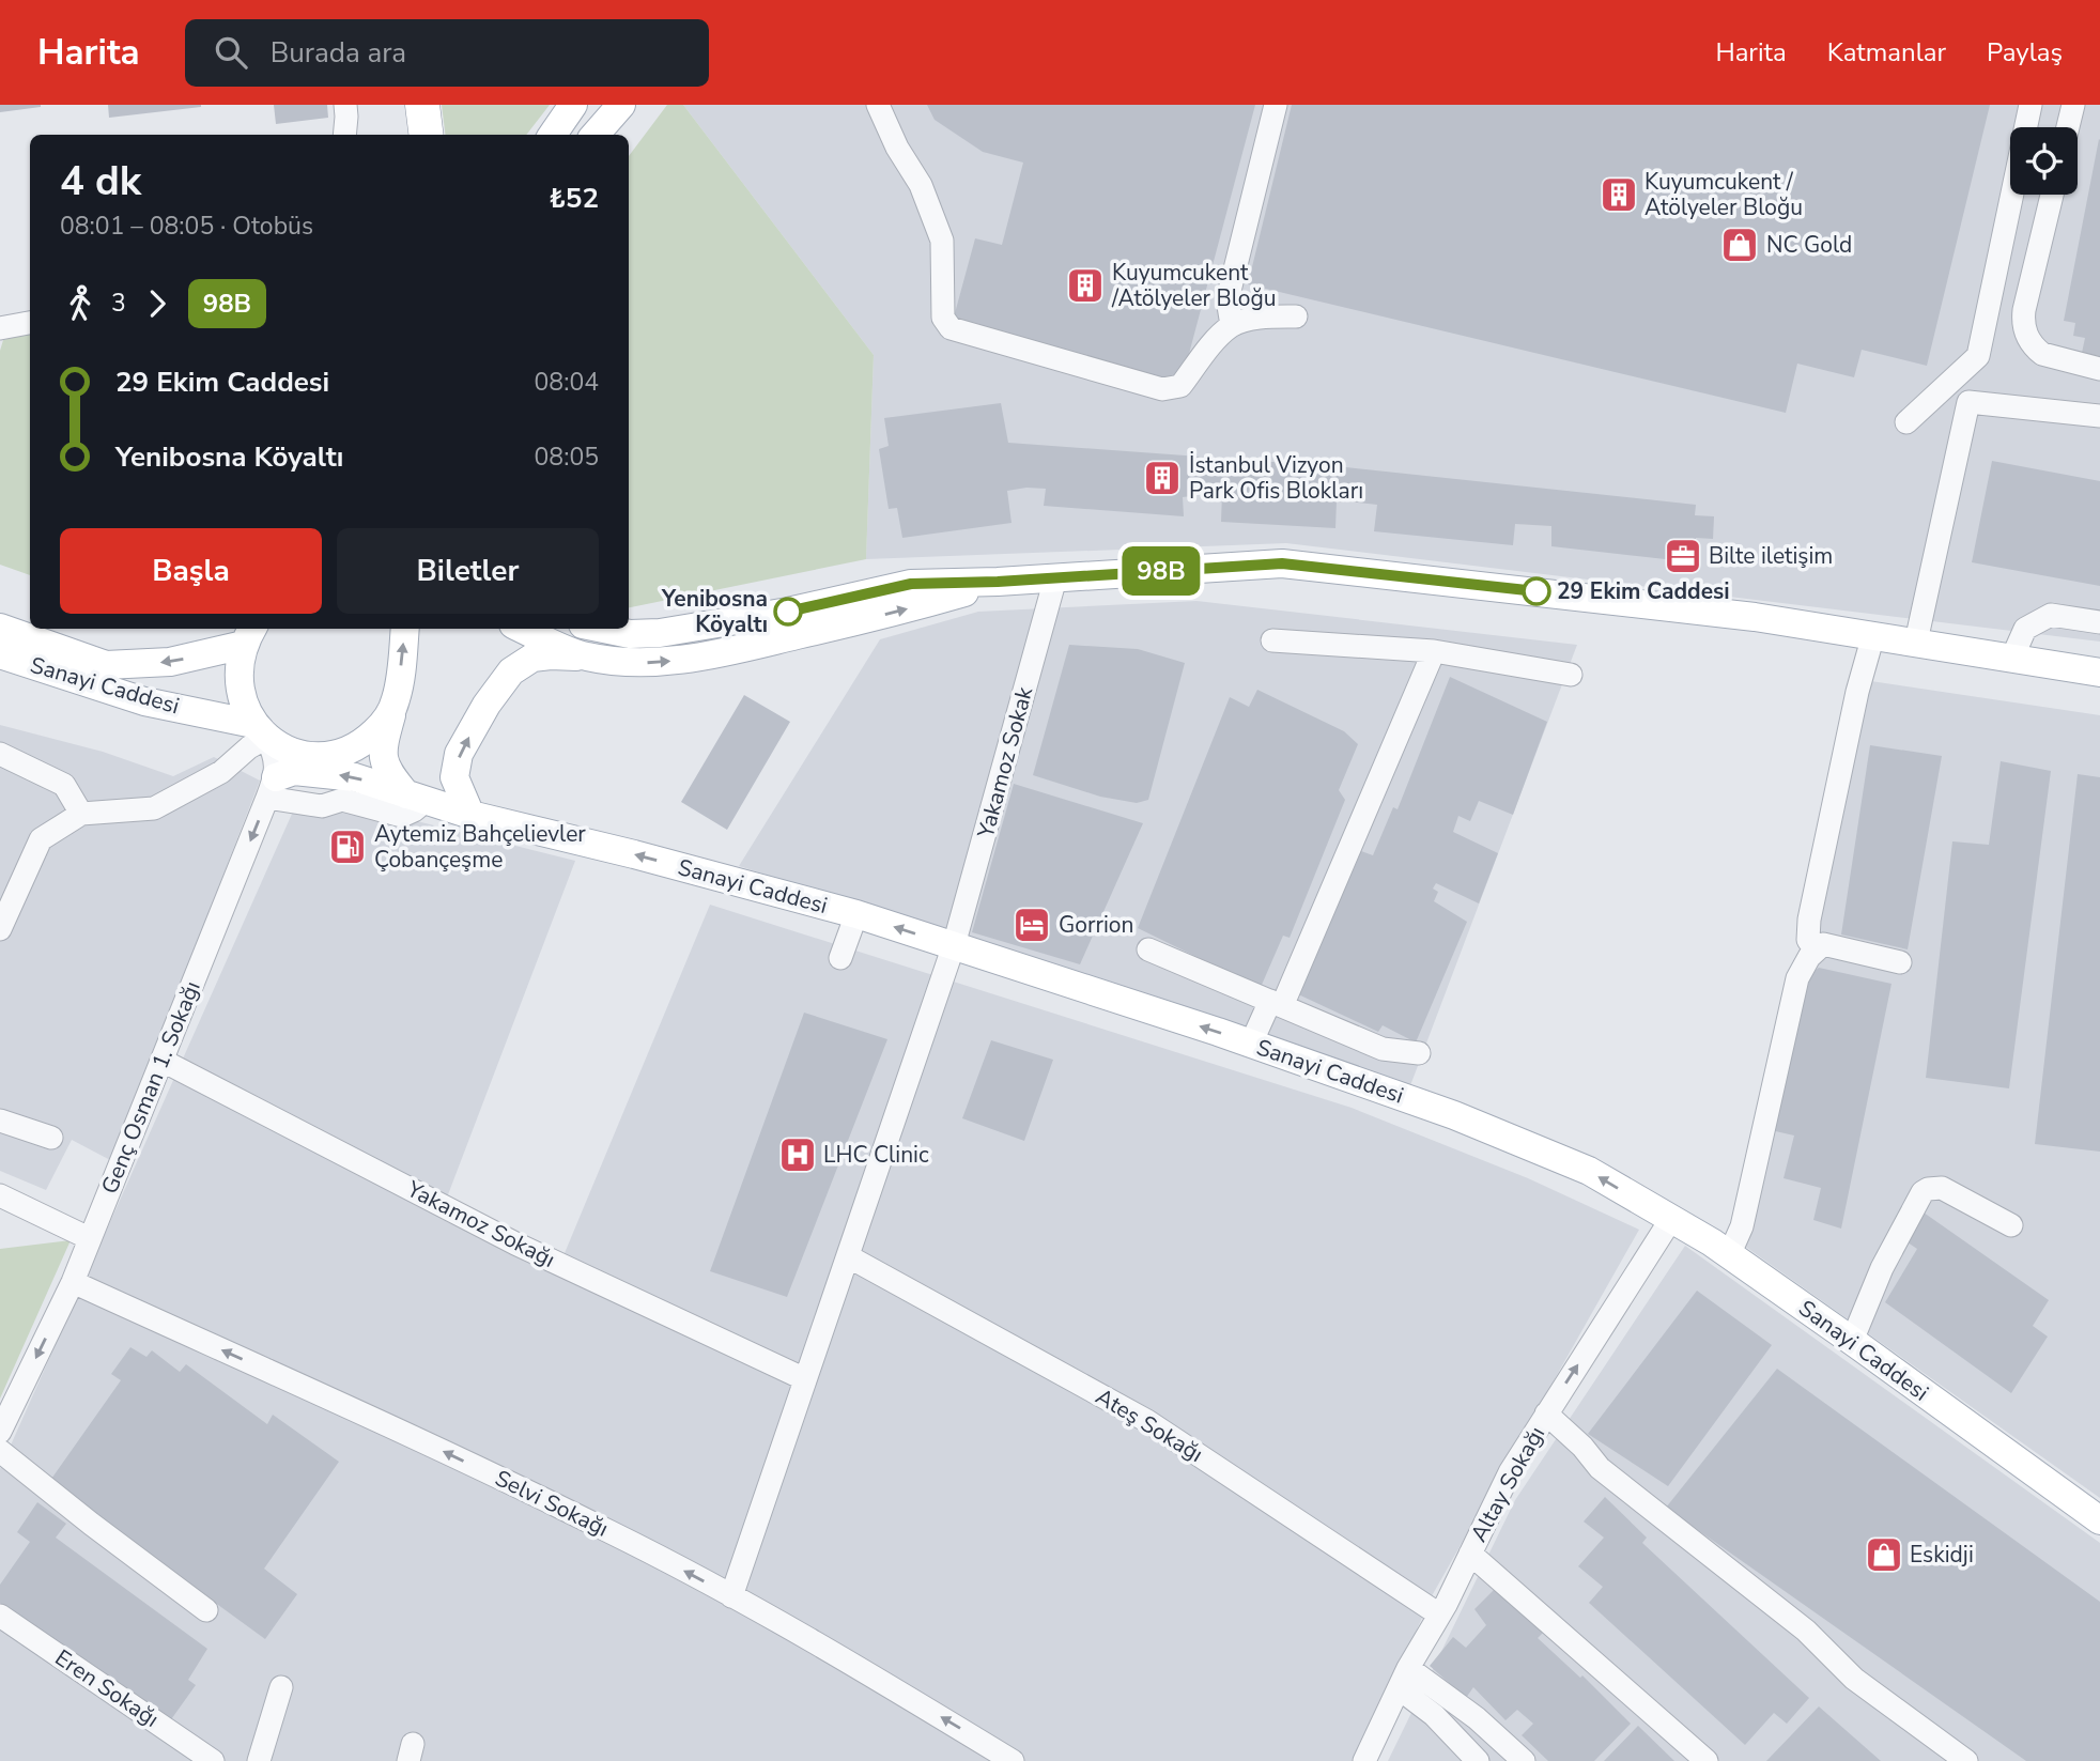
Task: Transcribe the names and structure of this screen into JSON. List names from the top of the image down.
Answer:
{
  "streets": {
    "main road": ["Sanayi Caddesi"],
    "street": [
      "Yakamoz Sokak",
      "Genç Osman 1. Sokağı",
      "Yakamoz Sokağı",
      "Ateş Sokağı",
      "Altay Sokağı",
      "Selvi Sokağı",
      "Eren Sokağı"
    ]
  },
  "crossings": [
    ["Sanayi Caddesi", "Yakamoz Sokak"],
    ["Sanayi Caddesi", "Genç Osman 1. Sokağı"],
    ["Sanayi Caddesi", "Altay Sokağı"],
    ["Genç Osman 1. Sokağı", "Yakamoz Sokağı"],
    ["Genç Osman 1. Sokağı", "Selvi Sokağı"],
    ["Ateş Sokağı", "Altay Sokağı"]
  ],
  "one_way": ["Altay Sokağı", "Selvi Sokağı"],
  "places": {
    "building": ["Kuyumcukent / Atölyeler Bloğu", "Kuyumcukent /Atölyeler Bloğu", "İstanbul Vizyon Park Ofis Blokları"],
    "shop": ["NC Gold", "Eskidji"],
    "office": ["Bilte iletişim"],
    "other": ["29 Ekim Caddesi", "Yenibosna Köyaltı"],
    "fuel station": ["Aytemiz Bahçelievler Çobançeşme"],
    "hotel": ["Gorrion"],
    "hospital": ["LHC Clinic"]
  },
  "lines": ["bus line 98B"],
  "page": {
    "header": "Harita",
    "search": "Burada ara",
    "nav": ["Harita", "Katmanlar", "Paylaş"],
    "on_map": "98B",
    "heading": ["4 dk", "08:01 – 08:05 · Otobüs", "₺52"],
    "legs": ["3", "98B"],
    "list": [
      {
        "name": "29 Ekim Caddesi",
        "value": "08:04"
      },
      {
        "name": "Yenibosna Köyaltı",
        "value": "08:05"
      }
    ],
    "buttons": ["Başla", "Biletler"]
  }
}
